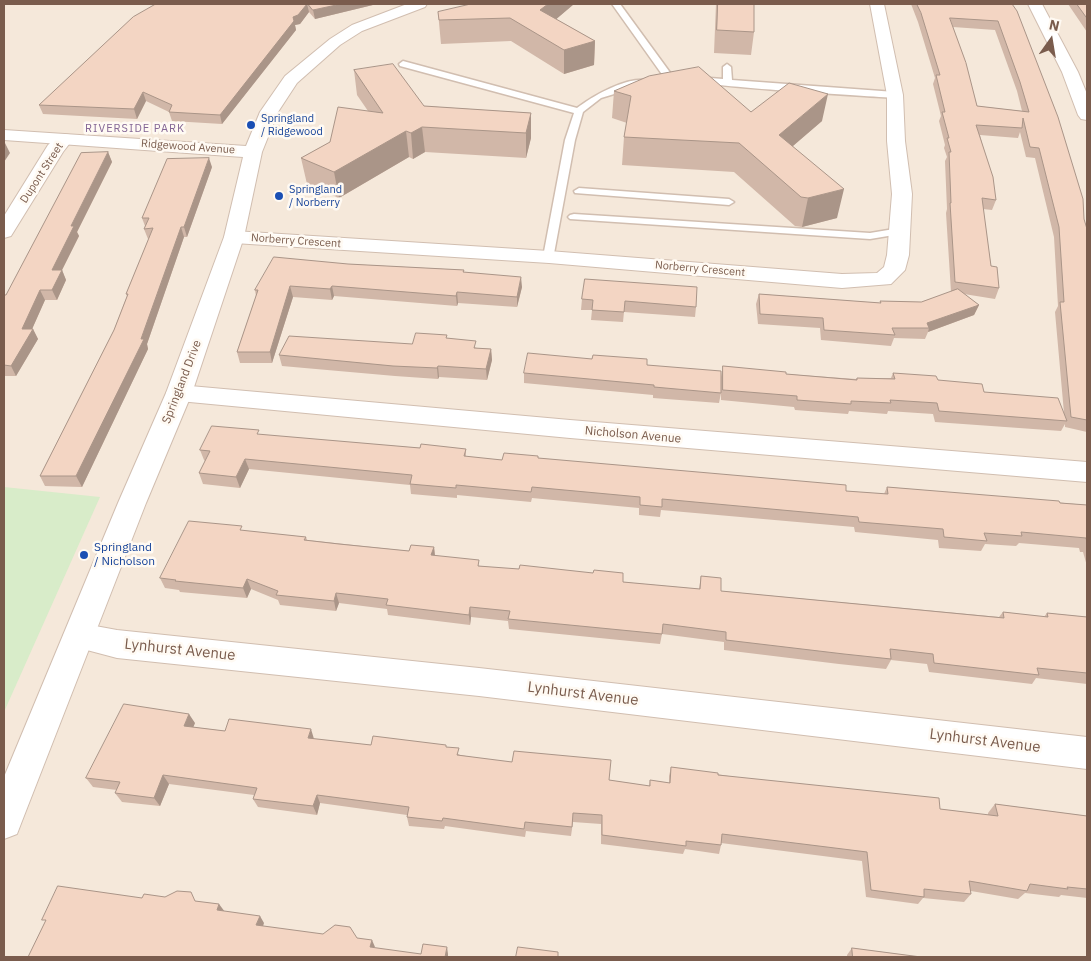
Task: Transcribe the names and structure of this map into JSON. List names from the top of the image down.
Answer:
{
  "streets": {
    "street": [
      "Ridgewood Avenue",
      "Dupont Street",
      "Norberry Crescent",
      "Springland Drive",
      "Nicholson Avenue",
      "Lynhurst Avenue"
    ]
  },
  "crossings": [
    ["Ridgewood Avenue", "Dupont Street"],
    ["Ridgewood Avenue", "Springland Drive"],
    ["Norberry Crescent", "Springland Drive"],
    ["Springland Drive", "Nicholson Avenue"],
    ["Springland Drive", "Lynhurst Avenue"]
  ],
  "districts": ["RIVERSIDE PARK"],
  "places": ["Springland / Ridgewood", "Springland / Norberry", "Springland / Nicholson"],
  "north": "top"
}
